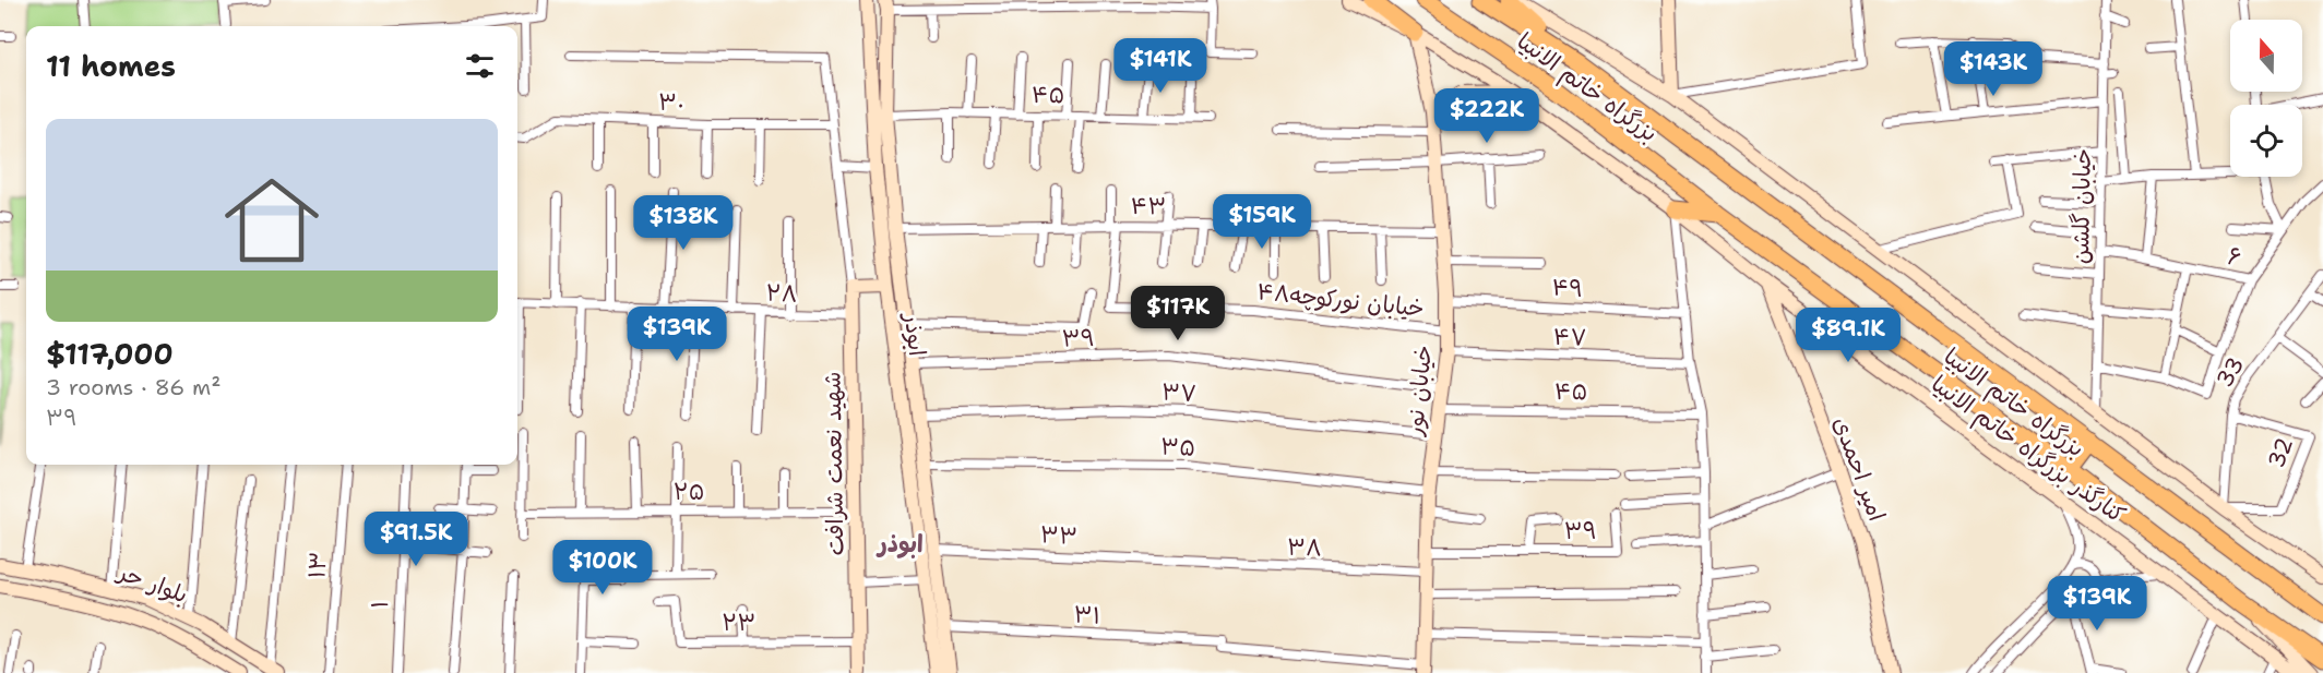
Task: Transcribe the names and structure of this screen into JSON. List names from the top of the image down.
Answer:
{
  "streets": {
    "highway": ["بزرگراه خاتم الانبیا"],
    "main road": [
      "ابوذر",
      "خیابان نور",
      "کنارگذر بزرگراه خاتم الانبیا",
      "شهید نعمت شرافت",
      "امیر احمدی",
      "بلوار حر"
    ],
    "street": [
      "۴۵",
      "۳۰",
      "۴۳",
      "خیابان گلشن",
      "۶",
      "۴۹",
      "۲۸",
      "خیابان نورکوچه۴۸",
      "۴۷",
      "۳۹",
      "33",
      "۳۷",
      "۳۵",
      "32",
      "۲۵",
      "۳۳",
      "۳۸",
      "۱۳",
      "۱",
      "۳۱",
      "۲۳"
    ]
  },
  "crossings": [
    ["۴۵", "ابوذر"],
    ["۴۵", "خیابان نور"],
    ["۴۳", "خیابان نورکوچه۴۸"],
    ["۴۳", "ابوذر"],
    ["۴۳", "خیابان نور"],
    ["خیابان گلشن", "۶"],
    ["۴۹", "خیابان نور"],
    ["۲۸", "شهید نعمت شرافت"],
    ["خیابان نورکوچه۴۸", "خیابان نور"],
    ["ابوذر", "۳۹"],
    ["ابوذر", "۳۷"],
    ["ابوذر", "۳۵"],
    ["ابوذر", "۳۳"],
    ["ابوذر", "۳۱"],
    ["۴۷", "خیابان نور"],
    ["۳۹", "خیابان نور"],
    ["33", "32"],
    ["خیابان نور", "۳۷"],
    ["خیابان نور", "۳۵"],
    ["خیابان نور", "کنارگذر بزرگراه خاتم الانبیا"],
    ["خیابان نور", "۳۸"],
    ["خیابان نور", "۳۱"],
    ["کنارگذر بزرگراه خاتم الانبیا", "امیر احمدی"],
    ["شهید نعمت شرافت", "۲۵"],
    ["شهید نعمت شرافت", "۲۳"],
    ["۳۳", "۳۸"]
  ],
  "districts": ["ابوذر"],
  "north": "top",
  "page": {
    "heading": "11 homes",
    "price": [
      "$141K",
      "$143K",
      "$222K",
      "$159K",
      "$138K",
      "$117K",
      "$139K",
      "$89.1K",
      "$91.5K",
      "$100K",
      "$139K"
    ],
    "list": [
      {
        "name": "$117,000",
        "note": "3 rooms · 86 m² · ۳۹"
      }
    ]
  }
}
